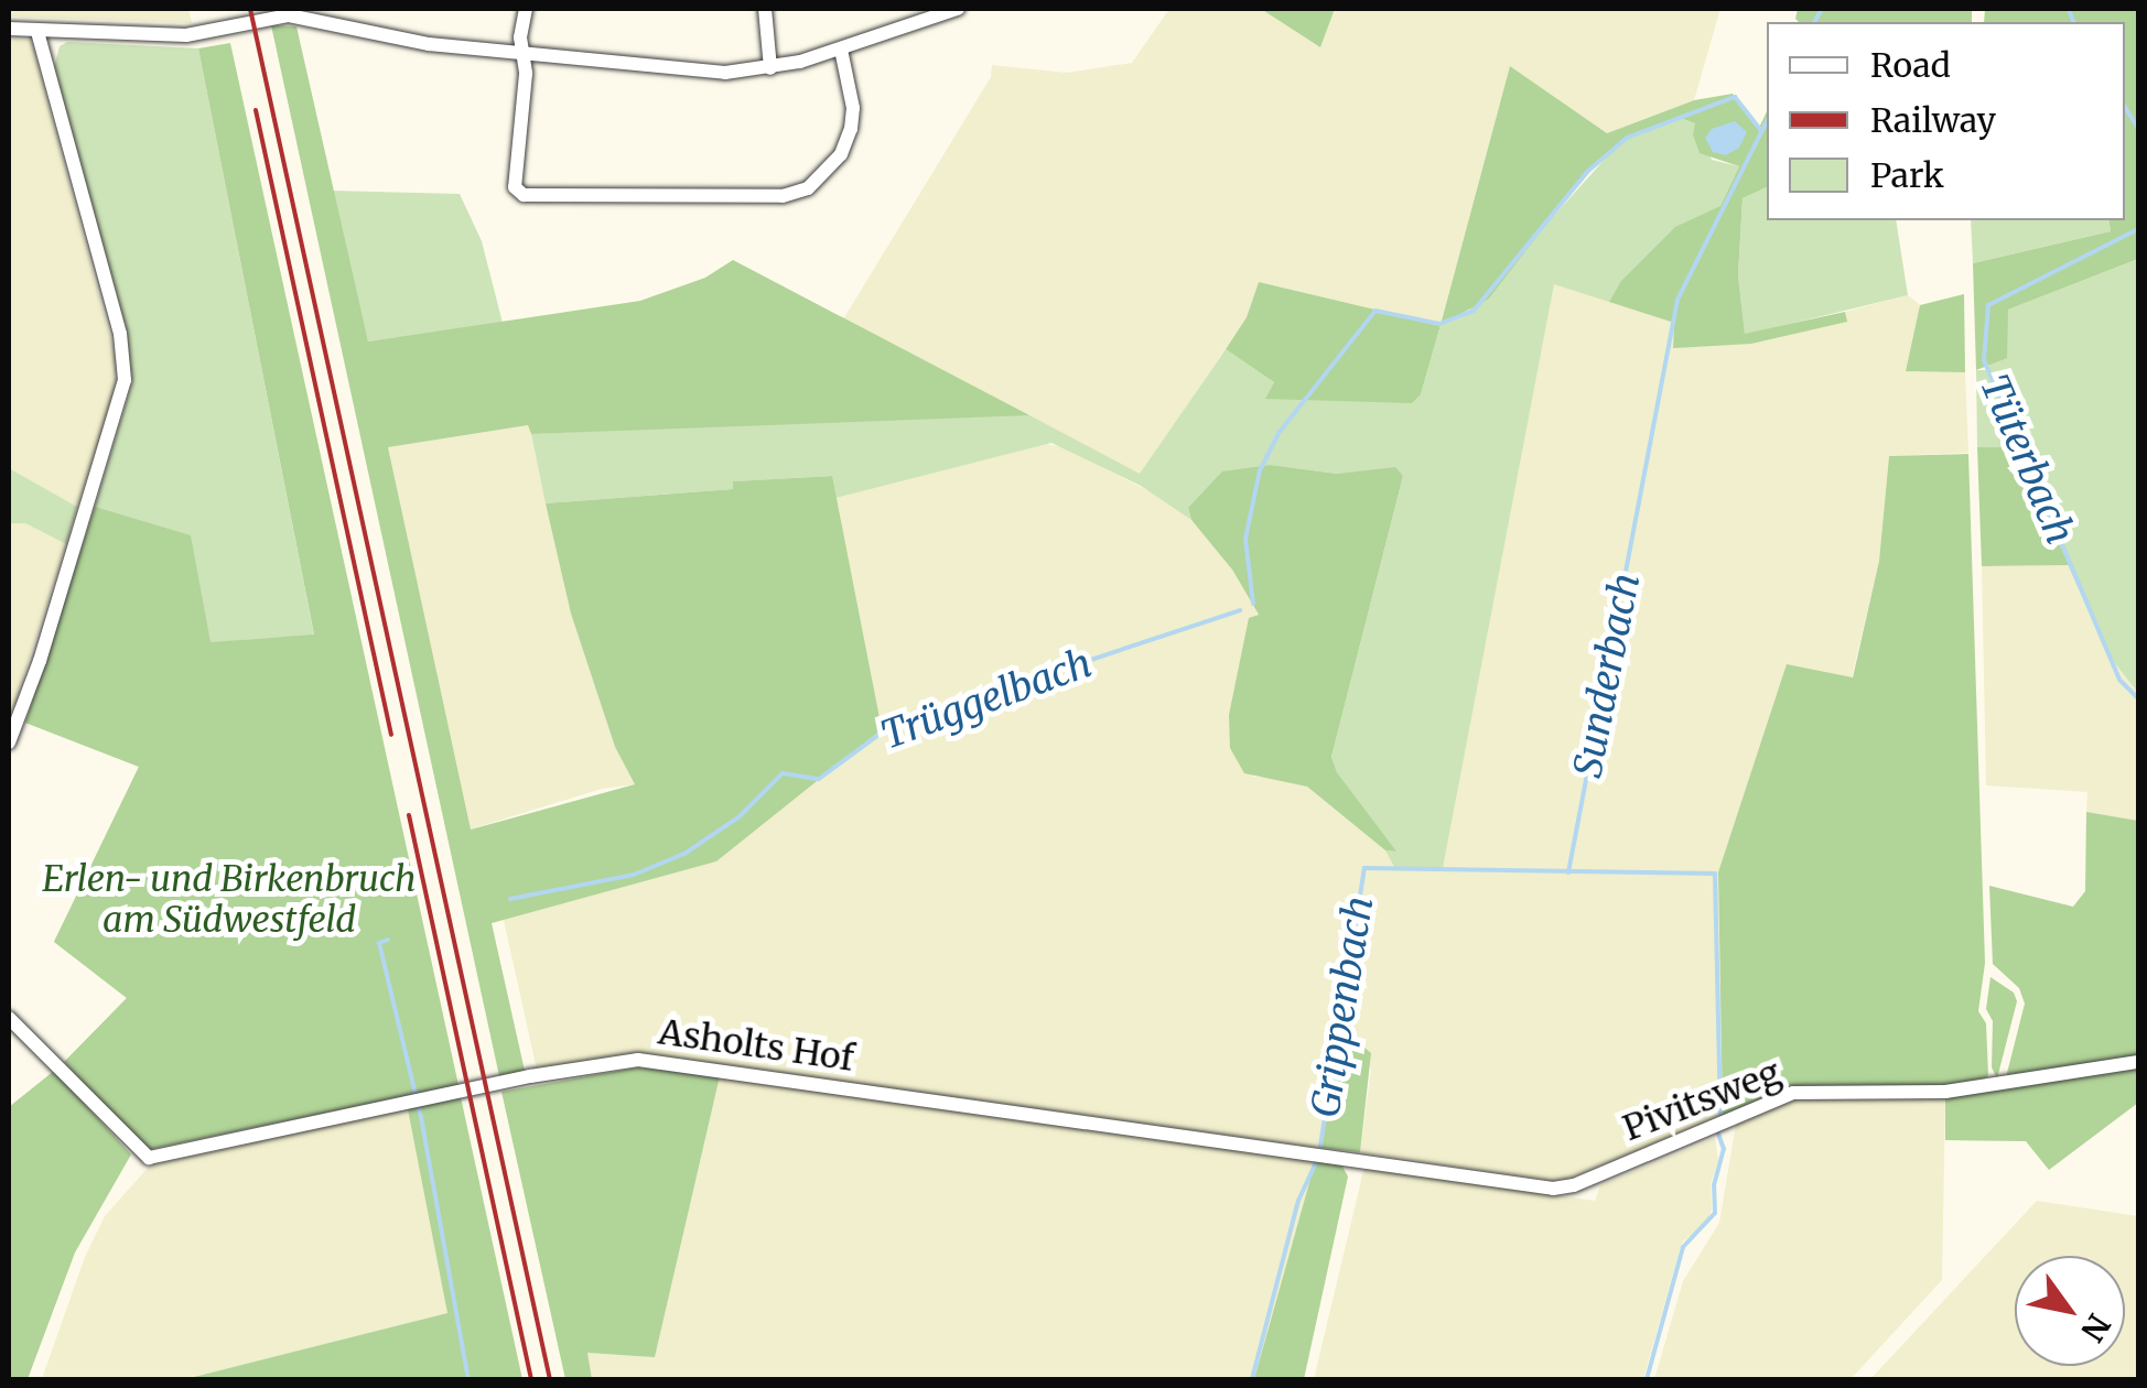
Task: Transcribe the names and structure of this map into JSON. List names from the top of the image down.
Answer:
{
  "streets": {
    "street": ["Asholts Hof", "Pivitsweg"]
  },
  "crossings": [
    ["Asholts Hof", "Pivitsweg"]
  ],
  "water": [
    "Tüterbach",
    "Sunderbach",
    "Trüggelbach",
    "Grippenbach"
  ],
  "parks": ["Erlen- und Birkenbruch am Südwestfeld"],
  "legend": ["Road", "Railway", "Park"],
  "north": "bottom right"
}
